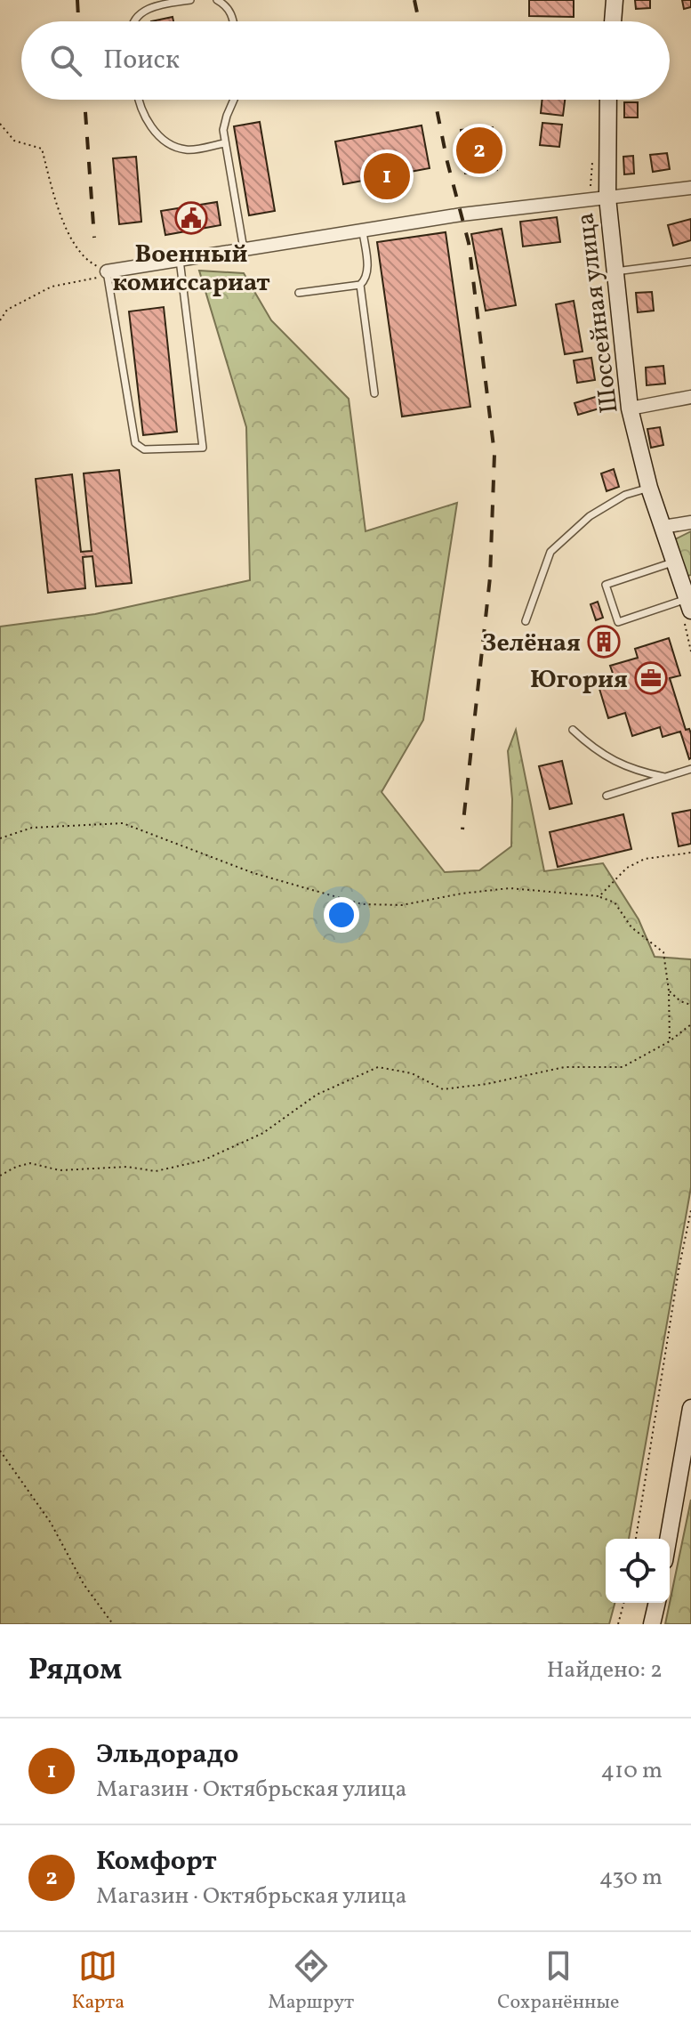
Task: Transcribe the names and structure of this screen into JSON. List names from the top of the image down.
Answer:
{
  "streets": {
    "main road": ["Шоссейная улица"]
  },
  "places": {
    "public building": ["Военный комиссариат"],
    "building": ["Зелёная"],
    "office": ["Югория"]
  },
  "page": {
    "search": "Поиск",
    "pins": ["2", "1"],
    "heading": ["Рядом", "Найдено: 2"],
    "list": [
      {
        "mark": "1",
        "name": "Эльдорадо",
        "note": "Магазин · Октябрьская улица",
        "value": "410 m"
      },
      {
        "mark": "2",
        "name": "Комфорт",
        "note": "Магазин · Октябрьская улица",
        "value": "430 m"
      }
    ],
    "nav": ["Карта", "Маршрут", "Сохранённые"]
  }
}
